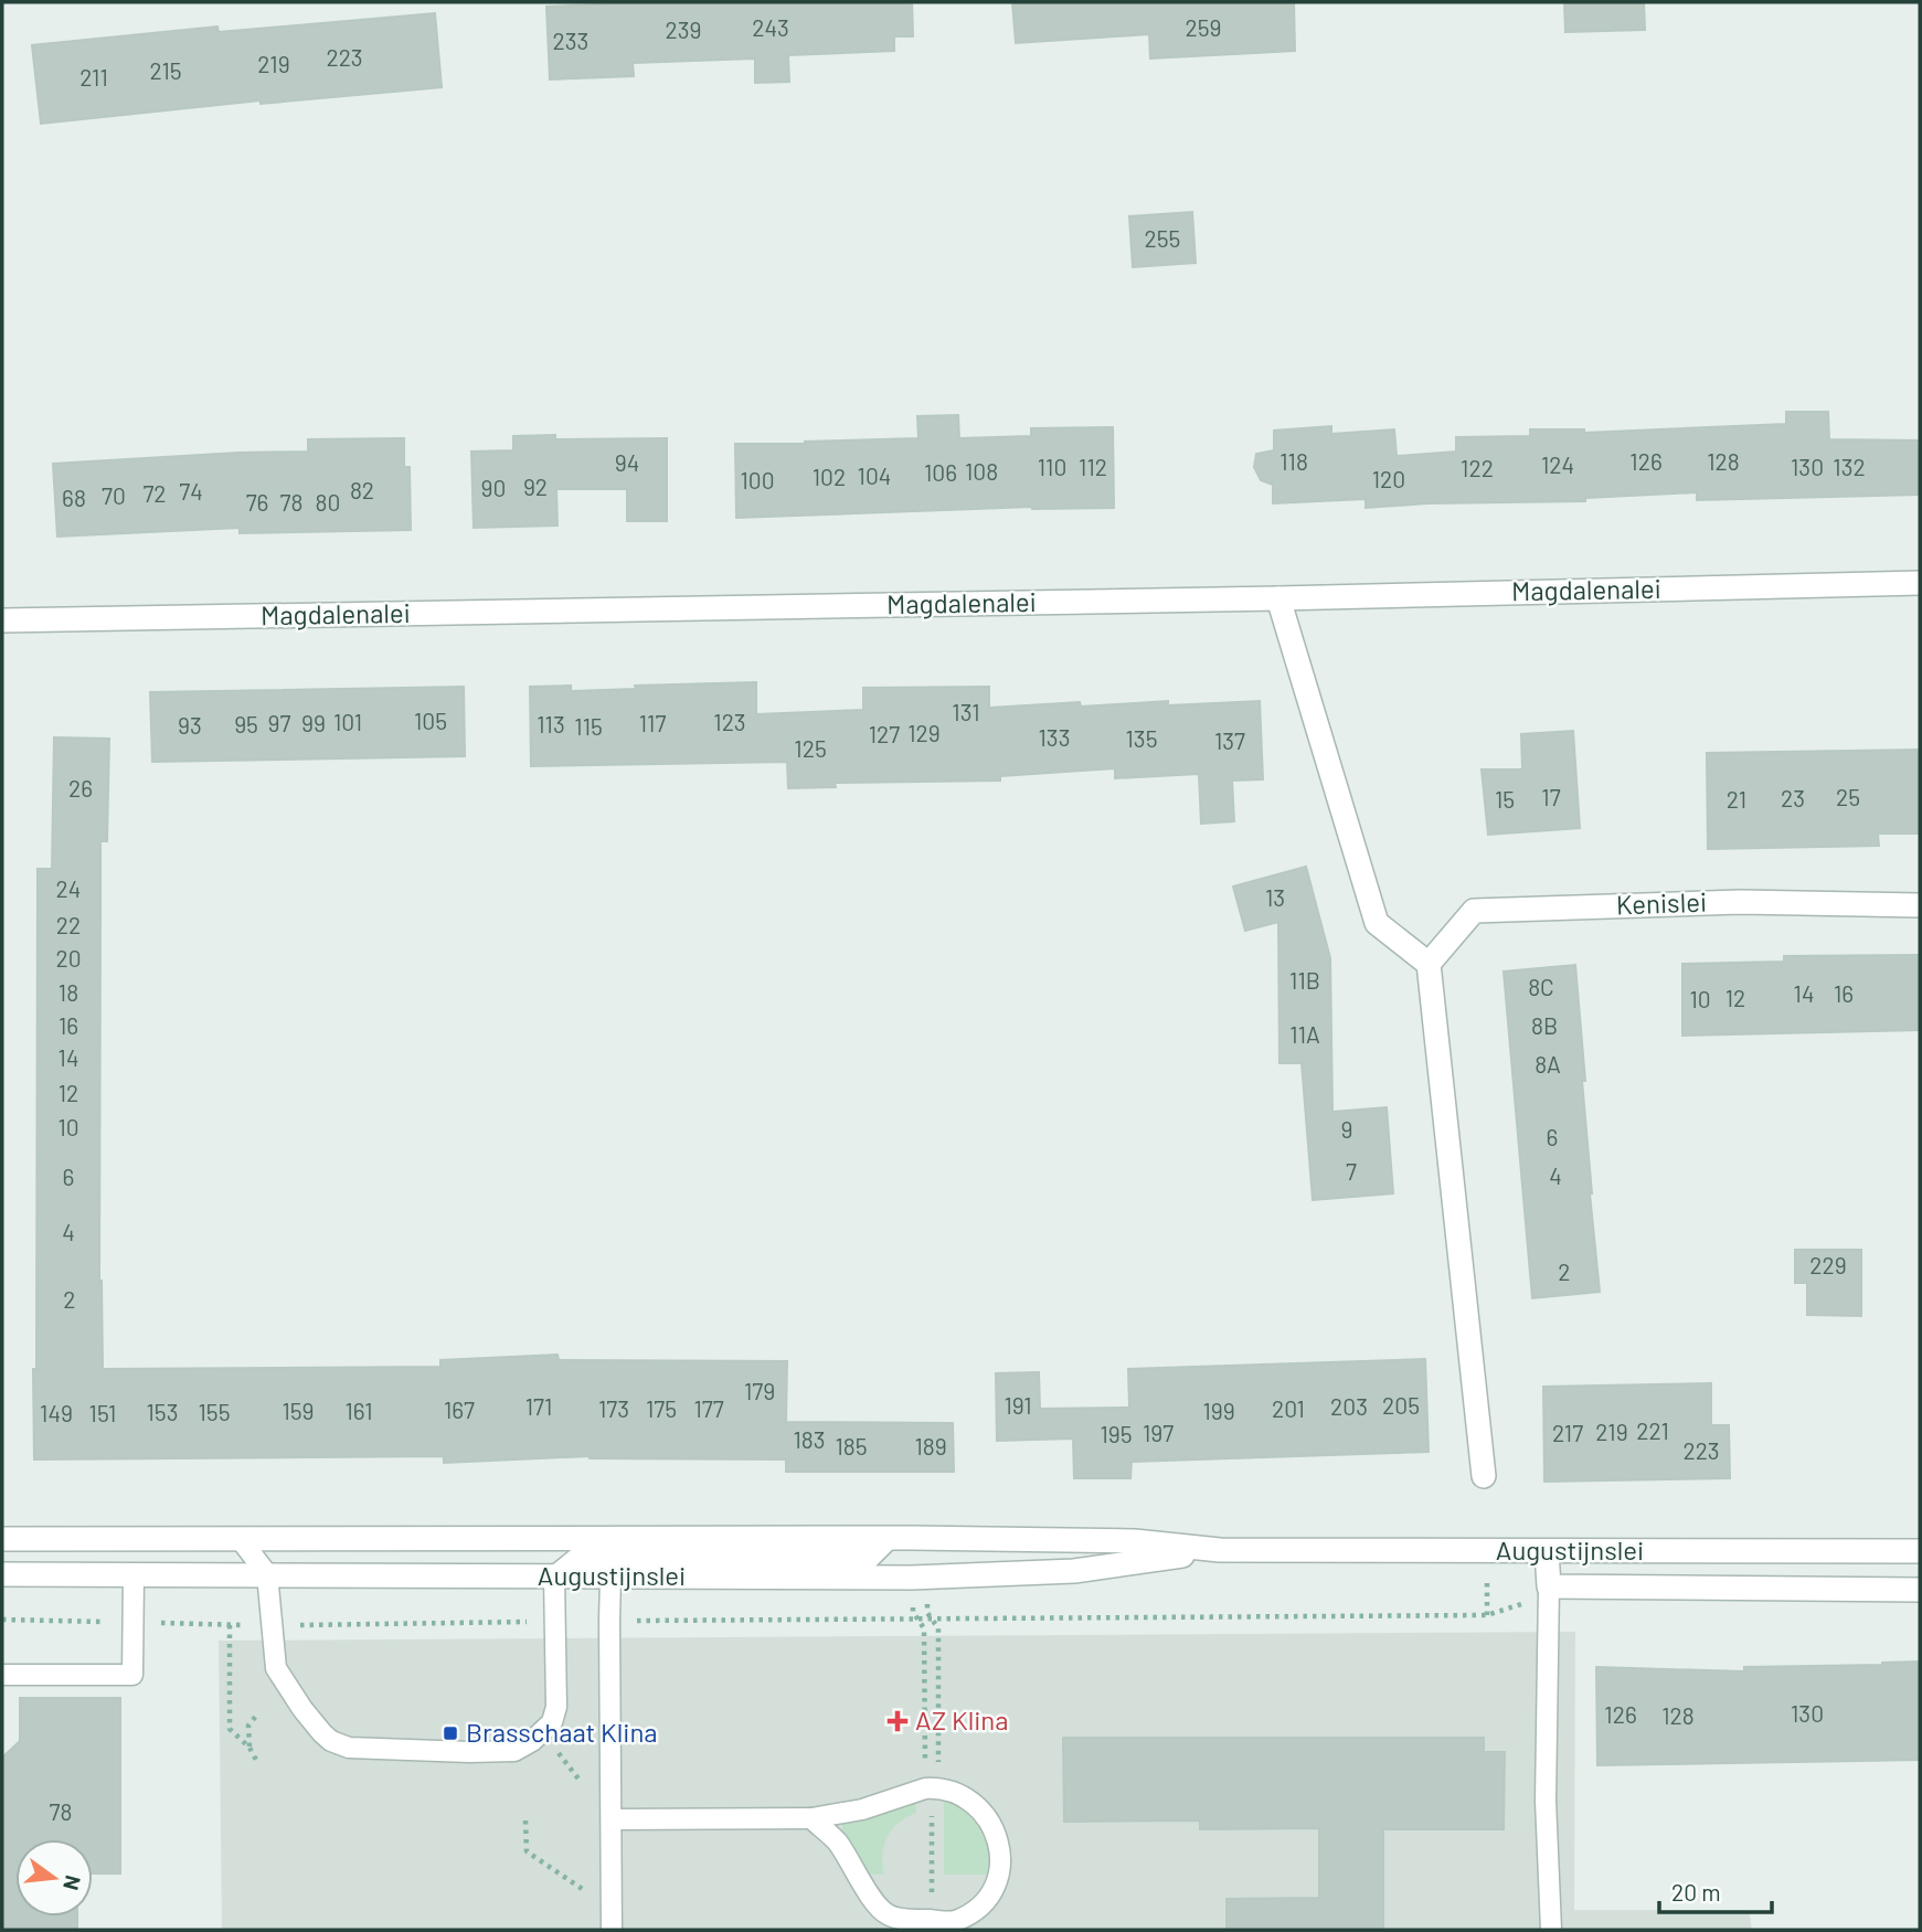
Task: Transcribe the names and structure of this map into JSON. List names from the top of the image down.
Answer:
{
  "streets": {
    "street": ["Magdalenalei", "Kenislei", "Augustijnslei"]
  },
  "places": {
    "health": ["AZ Klina"],
    "transit": ["Brasschaat Klina"]
  },
  "house_numbers": [
    "243",
    "259",
    "239",
    "233",
    "223",
    "219",
    "215",
    "211",
    "255",
    "118",
    "126",
    "128",
    "94",
    "124",
    "110",
    "112",
    "130",
    "132",
    "122",
    "108",
    "106",
    "104",
    "102",
    "120",
    "100",
    "92",
    "90",
    "82",
    "74",
    "72",
    "70",
    "68",
    "76",
    "78",
    "80",
    "131",
    "105",
    "101",
    "123",
    "97",
    "99",
    "117",
    "95",
    "113",
    "93",
    "115",
    "129",
    "127",
    "133",
    "135",
    "137",
    "125",
    "26",
    "17",
    "25",
    "23",
    "15",
    "21",
    "24",
    "13",
    "22",
    "20",
    "11B",
    "8C",
    "18",
    "14",
    "16",
    "12",
    "10",
    "16",
    "8B",
    "11A",
    "14",
    "8A",
    "12",
    "10",
    "9",
    "6",
    "7",
    "4",
    "6",
    "4",
    "229",
    "2",
    "2",
    "179",
    "191",
    "205",
    "171",
    "203",
    "173",
    "175",
    "177",
    "201",
    "167",
    "159",
    "161",
    "199",
    "153",
    "155",
    "149",
    "151",
    "221",
    "219",
    "197",
    "217",
    "195",
    "183",
    "185",
    "189",
    "223",
    "130",
    "126",
    "128",
    "78"
  ],
  "scale_bar": "20 m",
  "north": "right"
}
